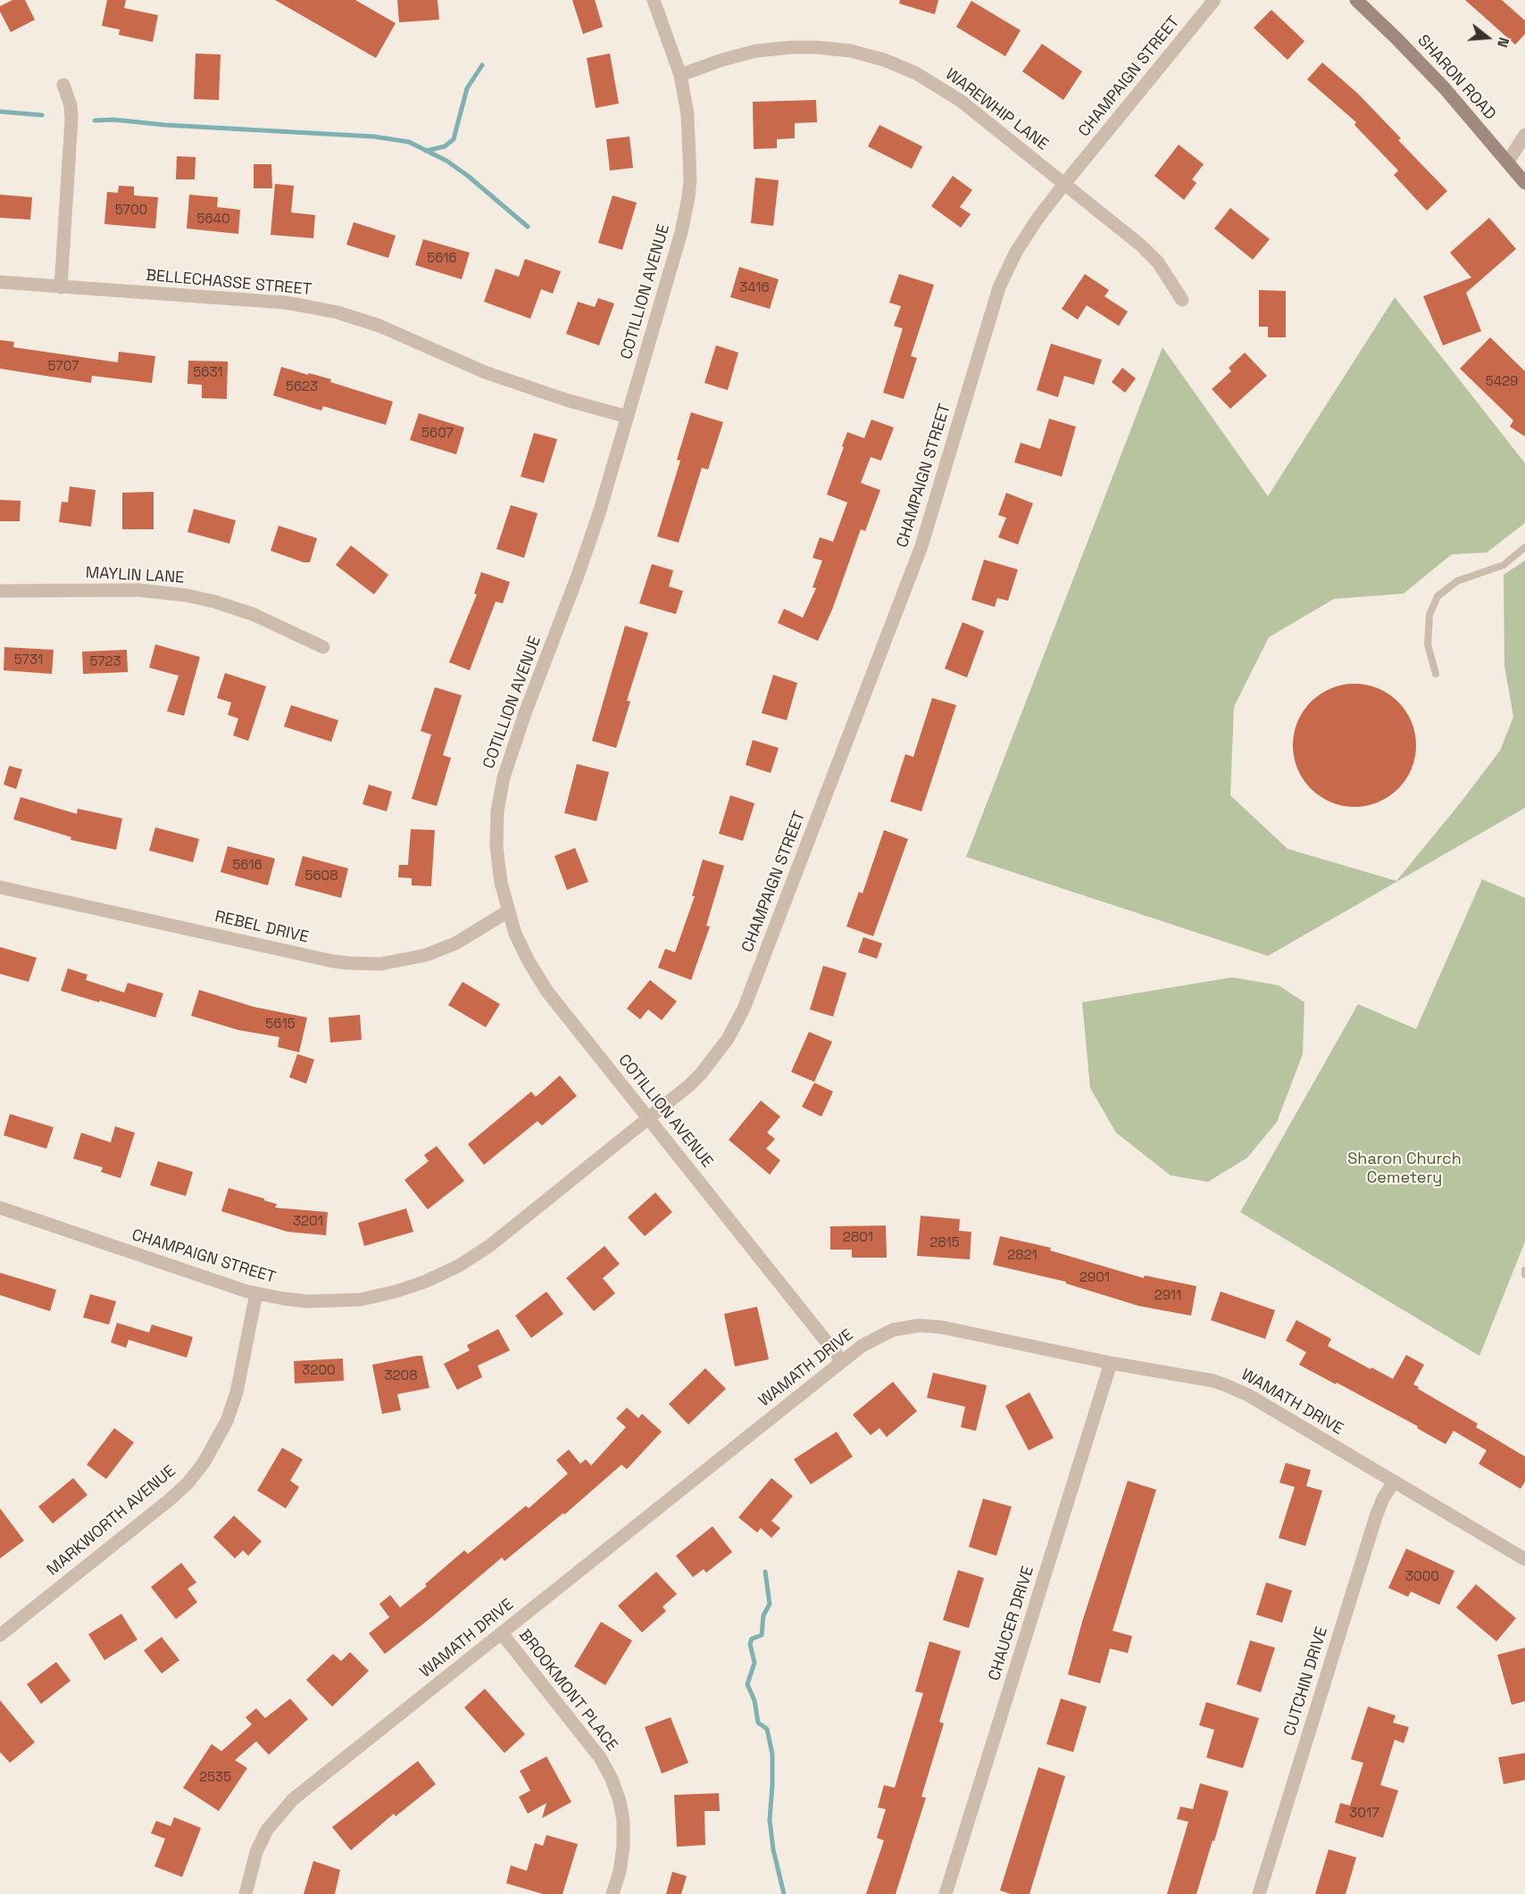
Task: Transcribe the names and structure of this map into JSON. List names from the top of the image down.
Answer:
{
  "streets": {
    "main road": ["SHARON ROAD"],
    "street": [
      "CHAMPAIGN STREET",
      "WAREWHIP LANE",
      "BELLECHASSE STREET",
      "COTILLION AVENUE",
      "MAYLIN LANE",
      "REBEL DRIVE",
      "WAMATH DRIVE",
      "MARKWORTH AVENUE",
      "CHAUCER DRIVE",
      "CUTCHIN DRIVE",
      "BROOKMONT PLACE"
    ]
  },
  "crossings": [
    ["CHAMPAIGN STREET", "WAREWHIP LANE"],
    ["CHAMPAIGN STREET", "COTILLION AVENUE"],
    ["CHAMPAIGN STREET", "MARKWORTH AVENUE"],
    ["WAREWHIP LANE", "COTILLION AVENUE"],
    ["BELLECHASSE STREET", "COTILLION AVENUE"],
    ["COTILLION AVENUE", "REBEL DRIVE"],
    ["COTILLION AVENUE", "WAMATH DRIVE"],
    ["WAMATH DRIVE", "CHAUCER DRIVE"],
    ["WAMATH DRIVE", "CUTCHIN DRIVE"],
    ["WAMATH DRIVE", "BROOKMONT PLACE"]
  ],
  "parks": ["Sharon Church Cemetery"],
  "house_numbers": [
    "5700",
    "5640",
    "5616",
    "3416",
    "5707",
    "5631",
    "5429",
    "5623",
    "5607",
    "5731",
    "5723",
    "5616",
    "5608",
    "5615",
    "3201",
    "2801",
    "2815",
    "2821",
    "2901",
    "2911",
    "3200",
    "3208",
    "3000",
    "2535",
    "3017"
  ],
  "north": "right"
}
